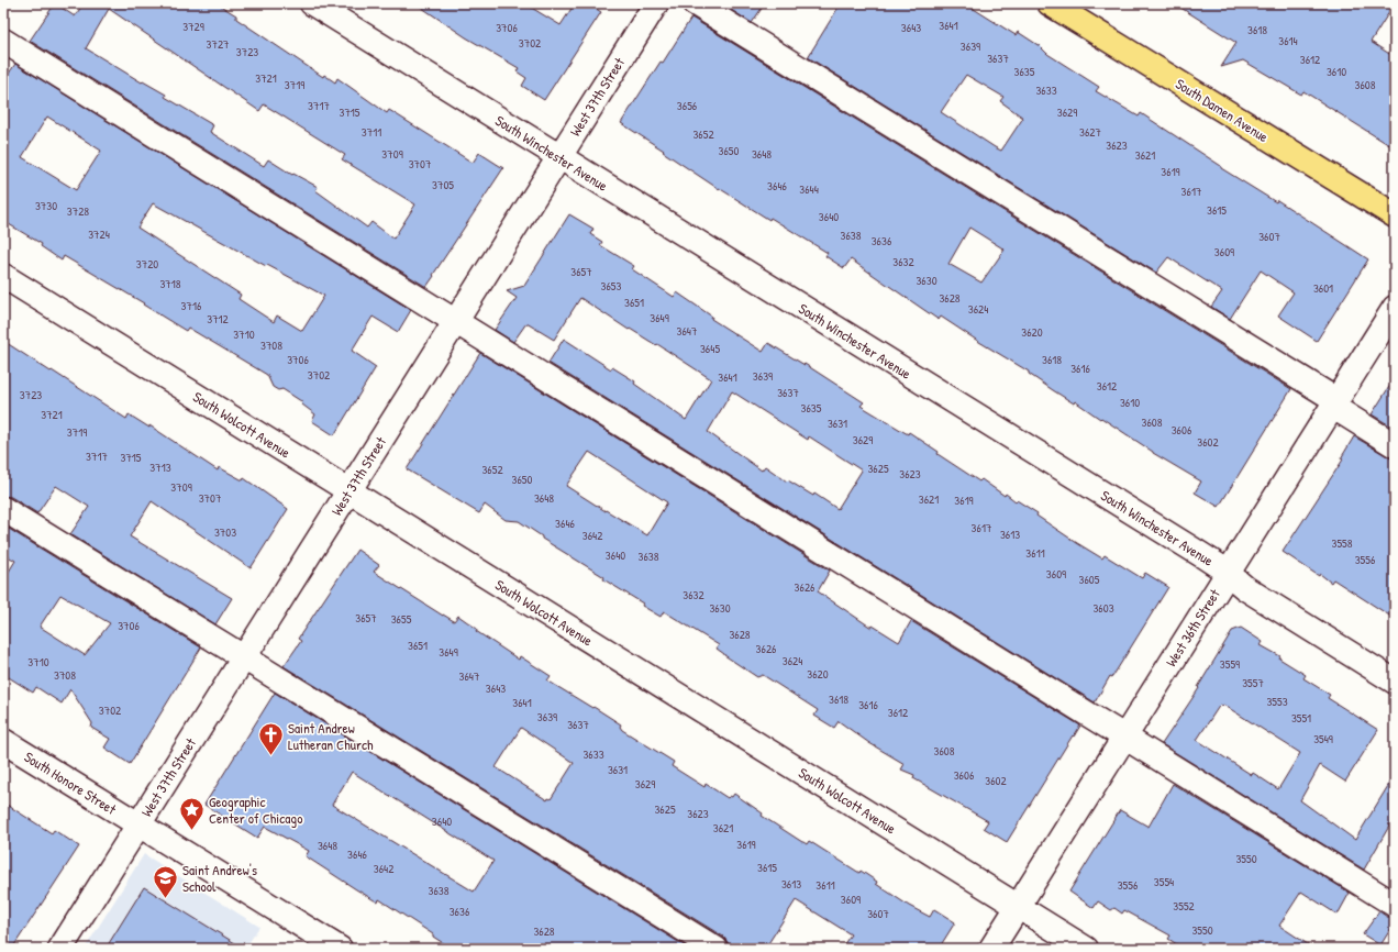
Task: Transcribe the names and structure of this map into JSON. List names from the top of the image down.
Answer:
{
  "streets": {
    "main road": ["South Damen Avenue"],
    "street": [
      "West 37th Street",
      "South Winchester Avenue",
      "South Wolcott Avenue",
      "West 36th Street",
      "South Honore Street"
    ]
  },
  "crossings": [
    ["West 37th Street", "South Winchester Avenue"],
    ["West 37th Street", "South Wolcott Avenue"],
    ["West 37th Street", "South Honore Street"],
    ["South Winchester Avenue", "West 36th Street"],
    ["South Wolcott Avenue", "West 36th Street"]
  ],
  "places": {
    "church": ["Saint Andrew Lutheran Church"],
    "place": ["Geographic Center of Chicago"],
    "school or university": ["Saint Andrew's School"]
  },
  "house_numbers": [
    "3641",
    "3729",
    "3706",
    "3643",
    "3618",
    "3614",
    "3702",
    "3727",
    "3639",
    "3723",
    "3637",
    "3612",
    "3635",
    "3610",
    "3721",
    "3719",
    "3608",
    "3633",
    "3717",
    "3656",
    "3715",
    "3629",
    "3711",
    "3627",
    "3652",
    "3623",
    "3650",
    "3709",
    "3648",
    "3621",
    "3707",
    "3619",
    "3705",
    "3646",
    "3644",
    "3617",
    "3730",
    "3615",
    "3728",
    "3640",
    "3724",
    "3638",
    "3607",
    "3636",
    "3609",
    "3632",
    "3720",
    "3657",
    "3630",
    "3718",
    "3653",
    "3601",
    "3628",
    "3651",
    "3716",
    "3624",
    "3649",
    "3712",
    "3647",
    "3620",
    "3710",
    "3708",
    "3645",
    "3706",
    "3618",
    "3616",
    "3702",
    "3639",
    "3641",
    "3612",
    "3637",
    "3723",
    "3610",
    "3635",
    "3721",
    "3608",
    "3631",
    "3606",
    "3719",
    "3629",
    "3602",
    "3717",
    "3715",
    "3713",
    "3625",
    "3652",
    "3623",
    "3650",
    "3709",
    "3707",
    "3648",
    "3621",
    "3619",
    "3646",
    "3617",
    "3703",
    "3613",
    "3642",
    "3558",
    "3611",
    "3640",
    "3638",
    "3556",
    "3609",
    "3605",
    "3626",
    "3632",
    "3630",
    "3603",
    "3657",
    "3655",
    "3706",
    "3628",
    "3651",
    "3626",
    "3649",
    "3624",
    "3710",
    "3559",
    "3620",
    "3708",
    "3647",
    "3557",
    "3643",
    "3618",
    "3553",
    "3641",
    "3616",
    "3702",
    "3612",
    "3639",
    "3551",
    "3637",
    "3549",
    "3608",
    "3633",
    "3631",
    "3606",
    "3602",
    "3629",
    "3625",
    "3623",
    "3640",
    "3621",
    "3619",
    "3648",
    "3646",
    "3550",
    "3615",
    "3642",
    "3554",
    "3613",
    "3611",
    "3556",
    "3638",
    "3609",
    "3552",
    "3636",
    "3607",
    "3550",
    "3628"
  ]
}
